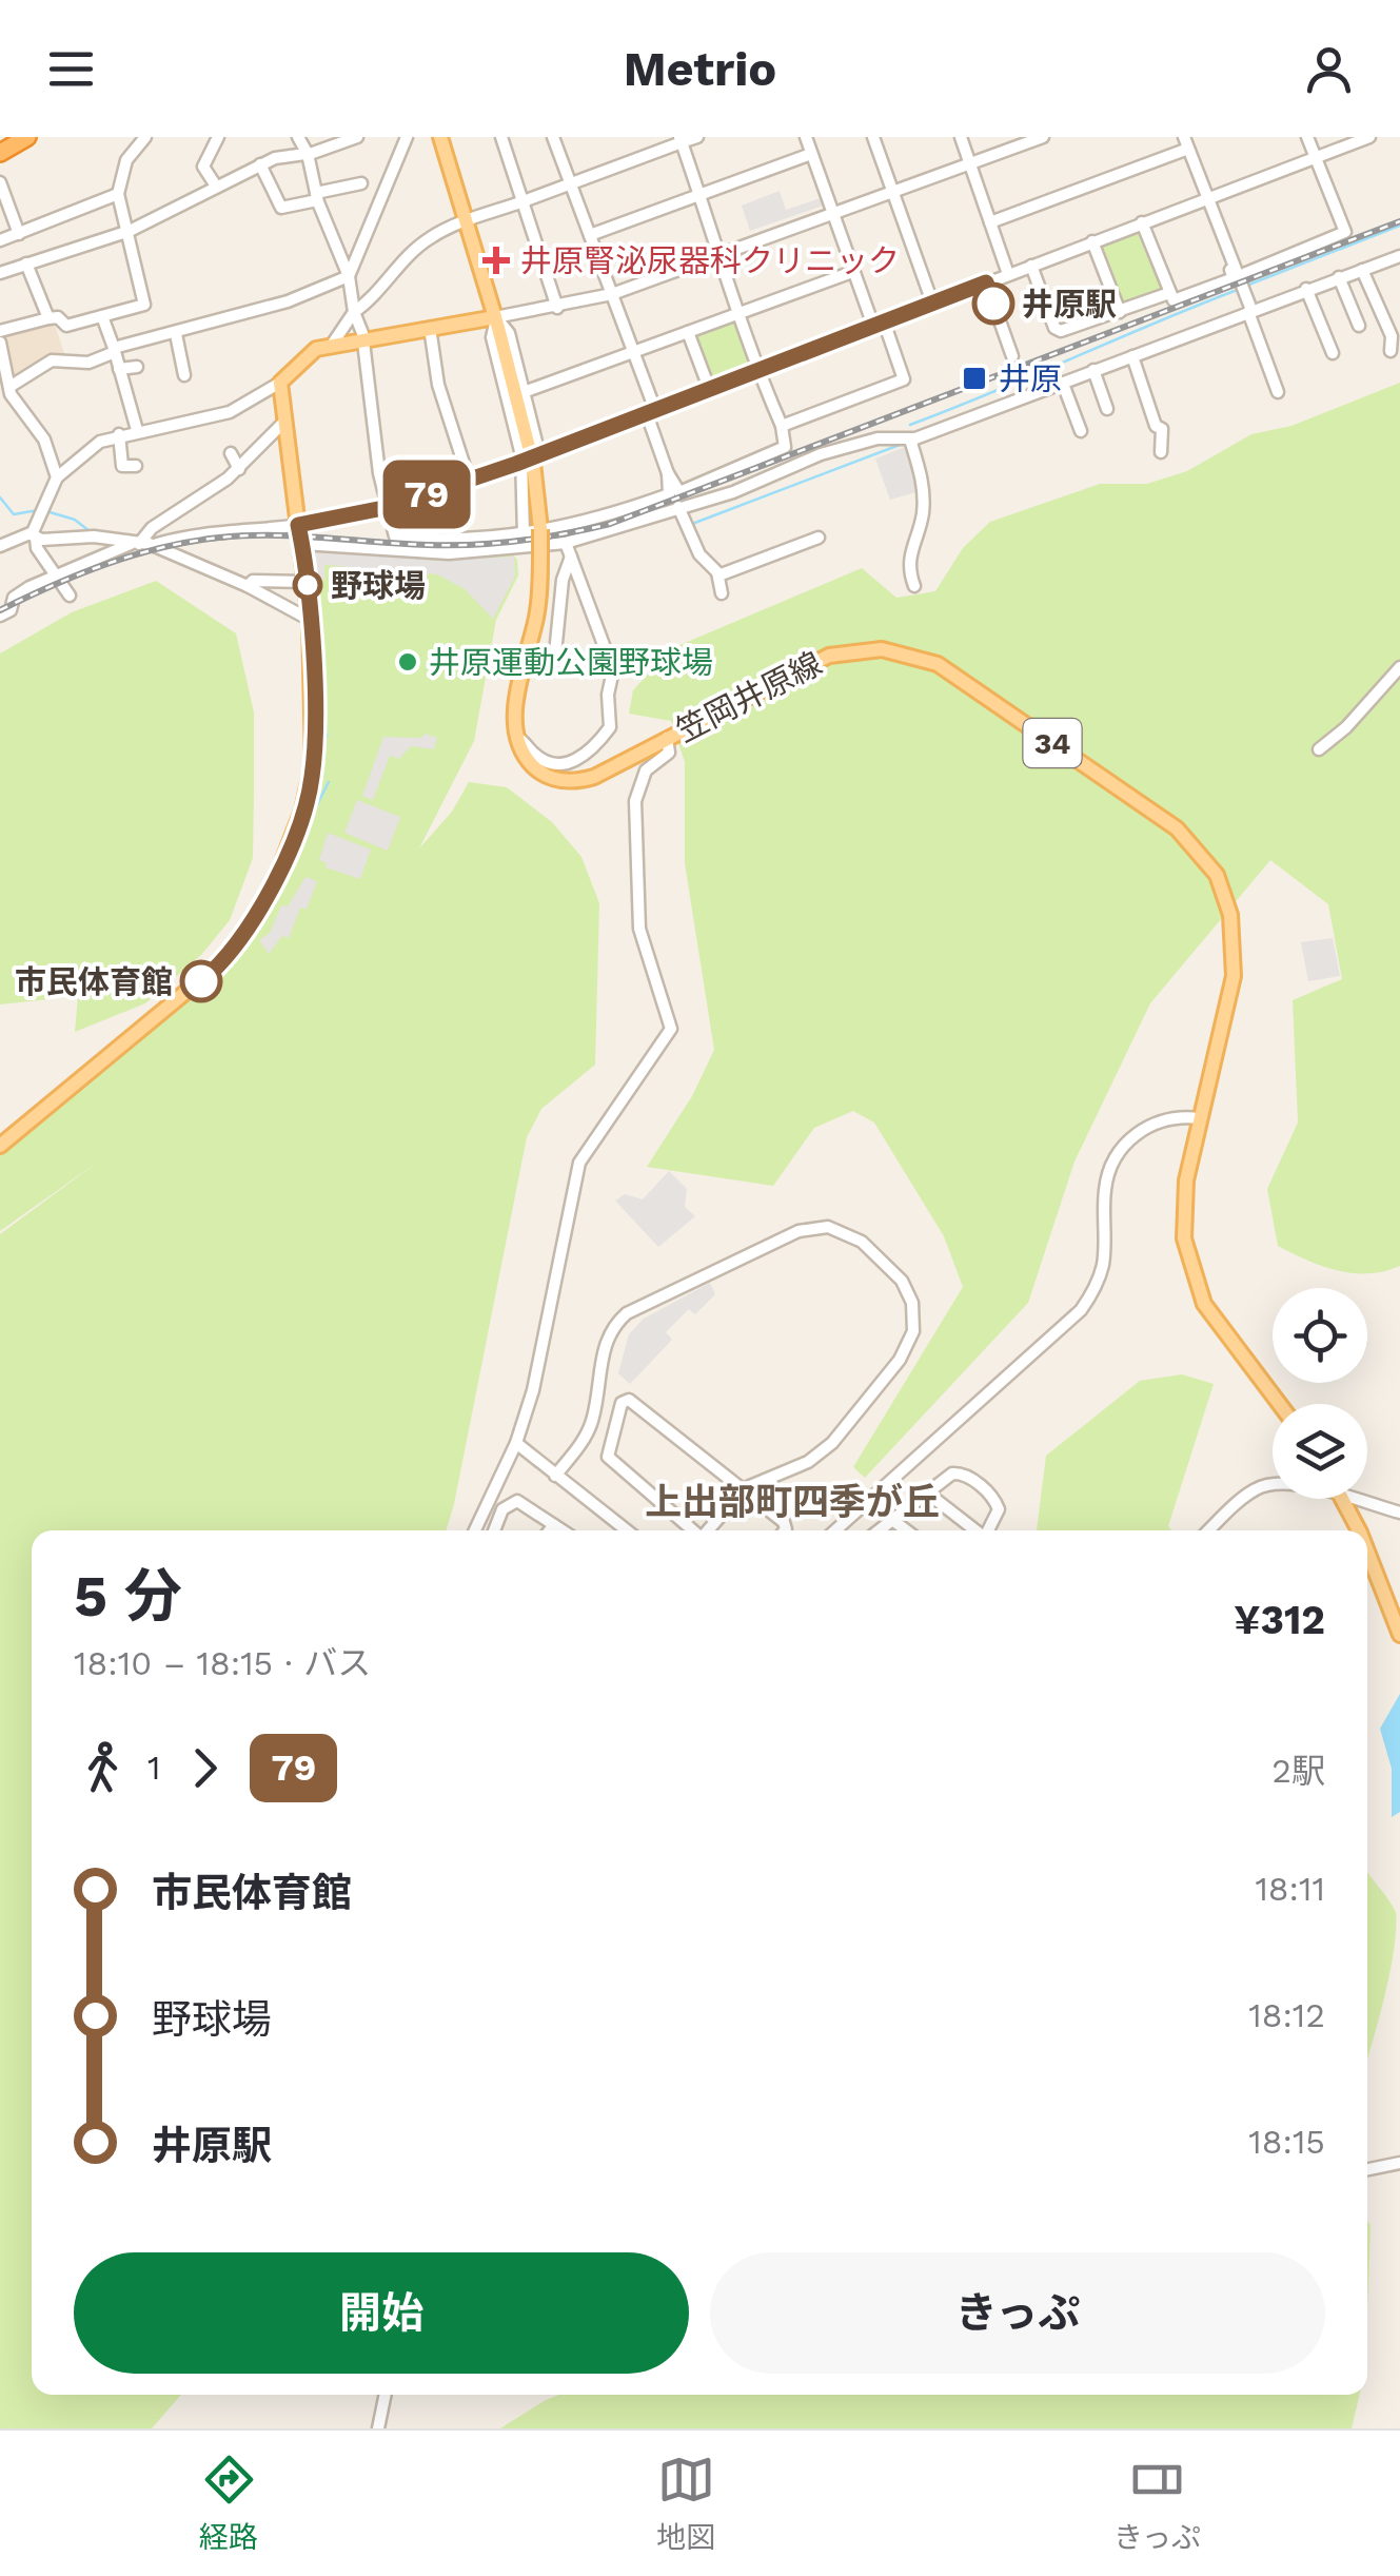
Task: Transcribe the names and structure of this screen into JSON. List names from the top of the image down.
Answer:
{
  "streets": {
    "main road": ["笠岡井原線", "34"]
  },
  "districts": ["上出部町四季が丘"],
  "places": {
    "health": ["井原腎泌尿器科クリニック"],
    "other": [
      "井原駅",
      "野球場",
      "井原運動公園野球場",
      "市民体育館"
    ],
    "transit": ["井原"]
  },
  "lines": ["bus line 79"],
  "page": {
    "header": "Metrio",
    "on_map": "79",
    "heading": ["5 分", "18:10 – 18:15 · バス", "¥312"],
    "legs": ["1", "79", "2駅"],
    "list": [
      {
        "name": "市民体育館",
        "value": "18:11"
      },
      {
        "name": "野球場",
        "value": "18:12"
      },
      {
        "name": "井原駅",
        "value": "18:15"
      }
    ],
    "buttons": ["開始", "きっぷ"],
    "tabs": ["経路", "地図", "きっぷ"]
  }
}
